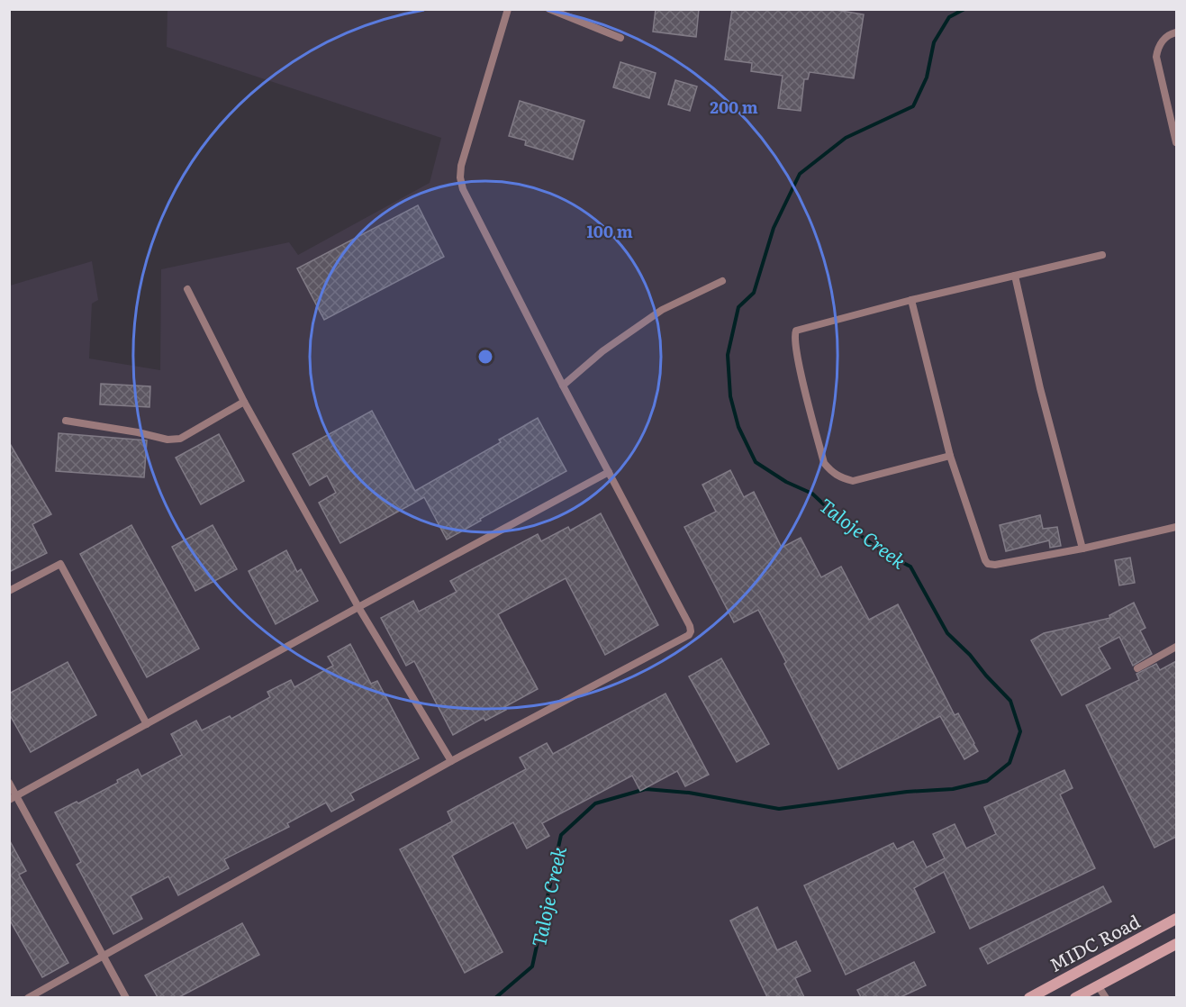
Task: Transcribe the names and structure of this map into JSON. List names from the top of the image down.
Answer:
{
  "streets": {
    "main road": ["MIDC Road"]
  },
  "water": ["Taloje Creek"],
  "rings": ["200 m", "100 m"]
}
